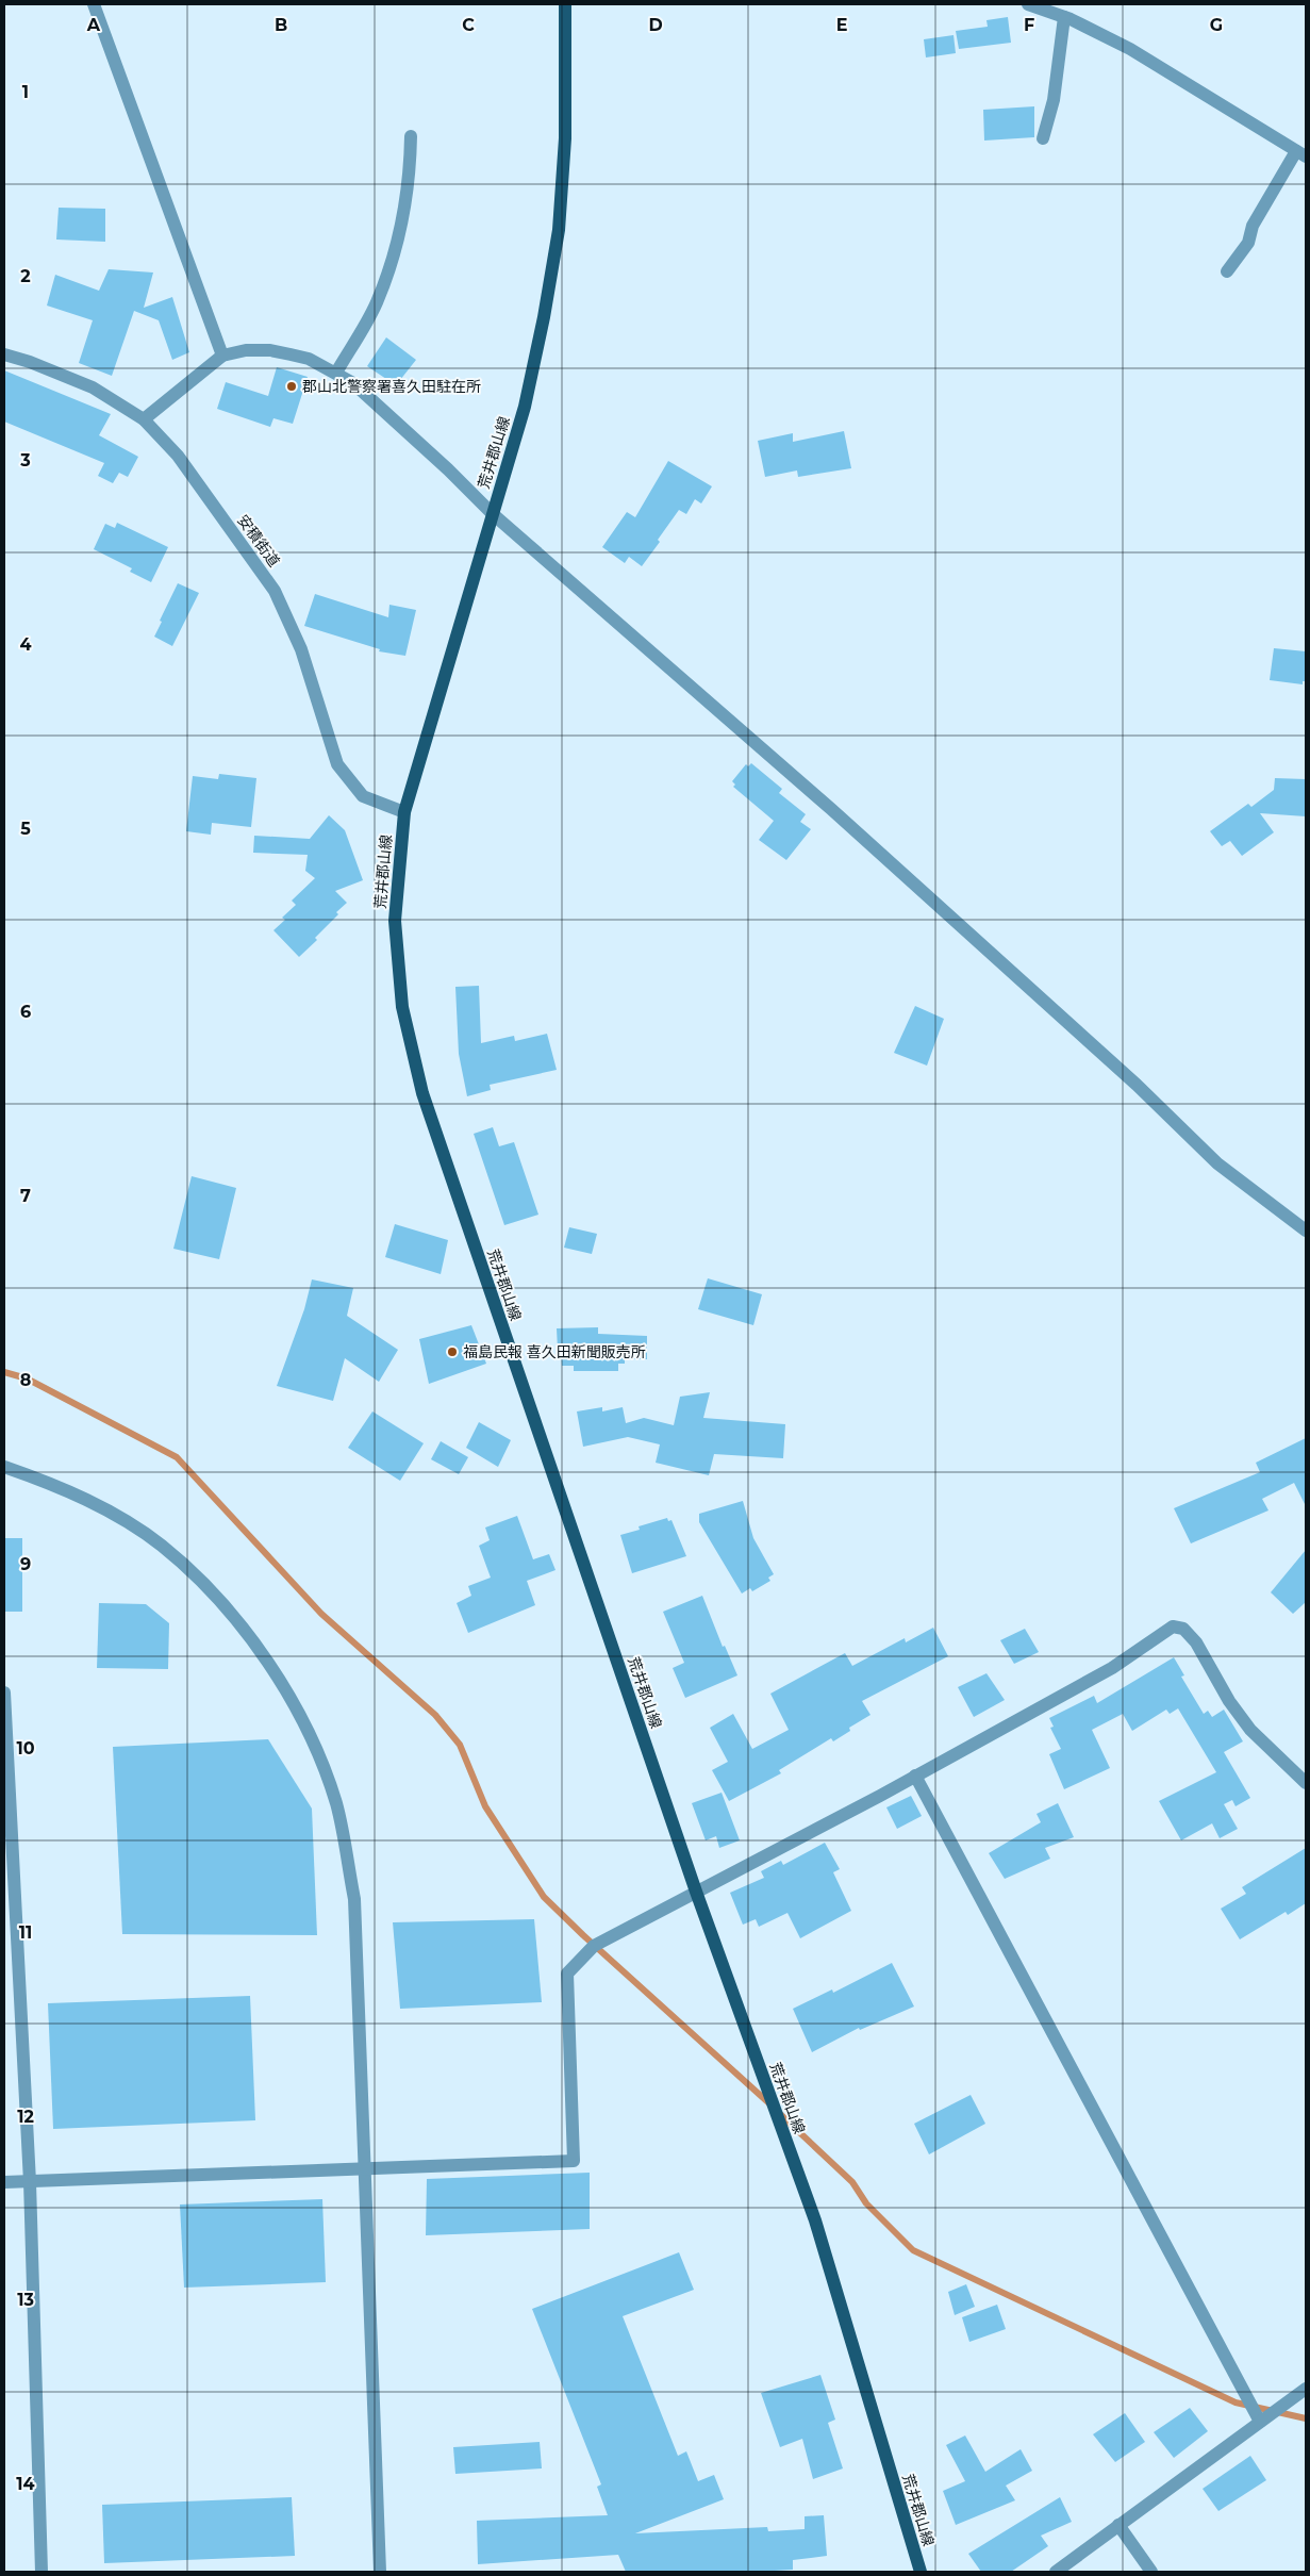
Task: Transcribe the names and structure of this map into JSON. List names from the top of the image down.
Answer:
{
  "streets": {
    "main road": ["荒井郡山線"],
    "street": ["安積街道"]
  },
  "crossings": [
    ["荒井郡山線", "安積街道"]
  ],
  "places": ["郡山北警察署喜久田駐在所", "福島民報 喜久田新聞販売所"],
  "grid": {
    "columns": [
      "A",
      "B",
      "C",
      "D",
      "E",
      "F",
      "G"
    ],
    "rows": [
      "1",
      "2",
      "3",
      "4",
      "5",
      "6",
      "7",
      "8",
      "9",
      "10",
      "11",
      "12",
      "13",
      "14"
    ]
  }
}
